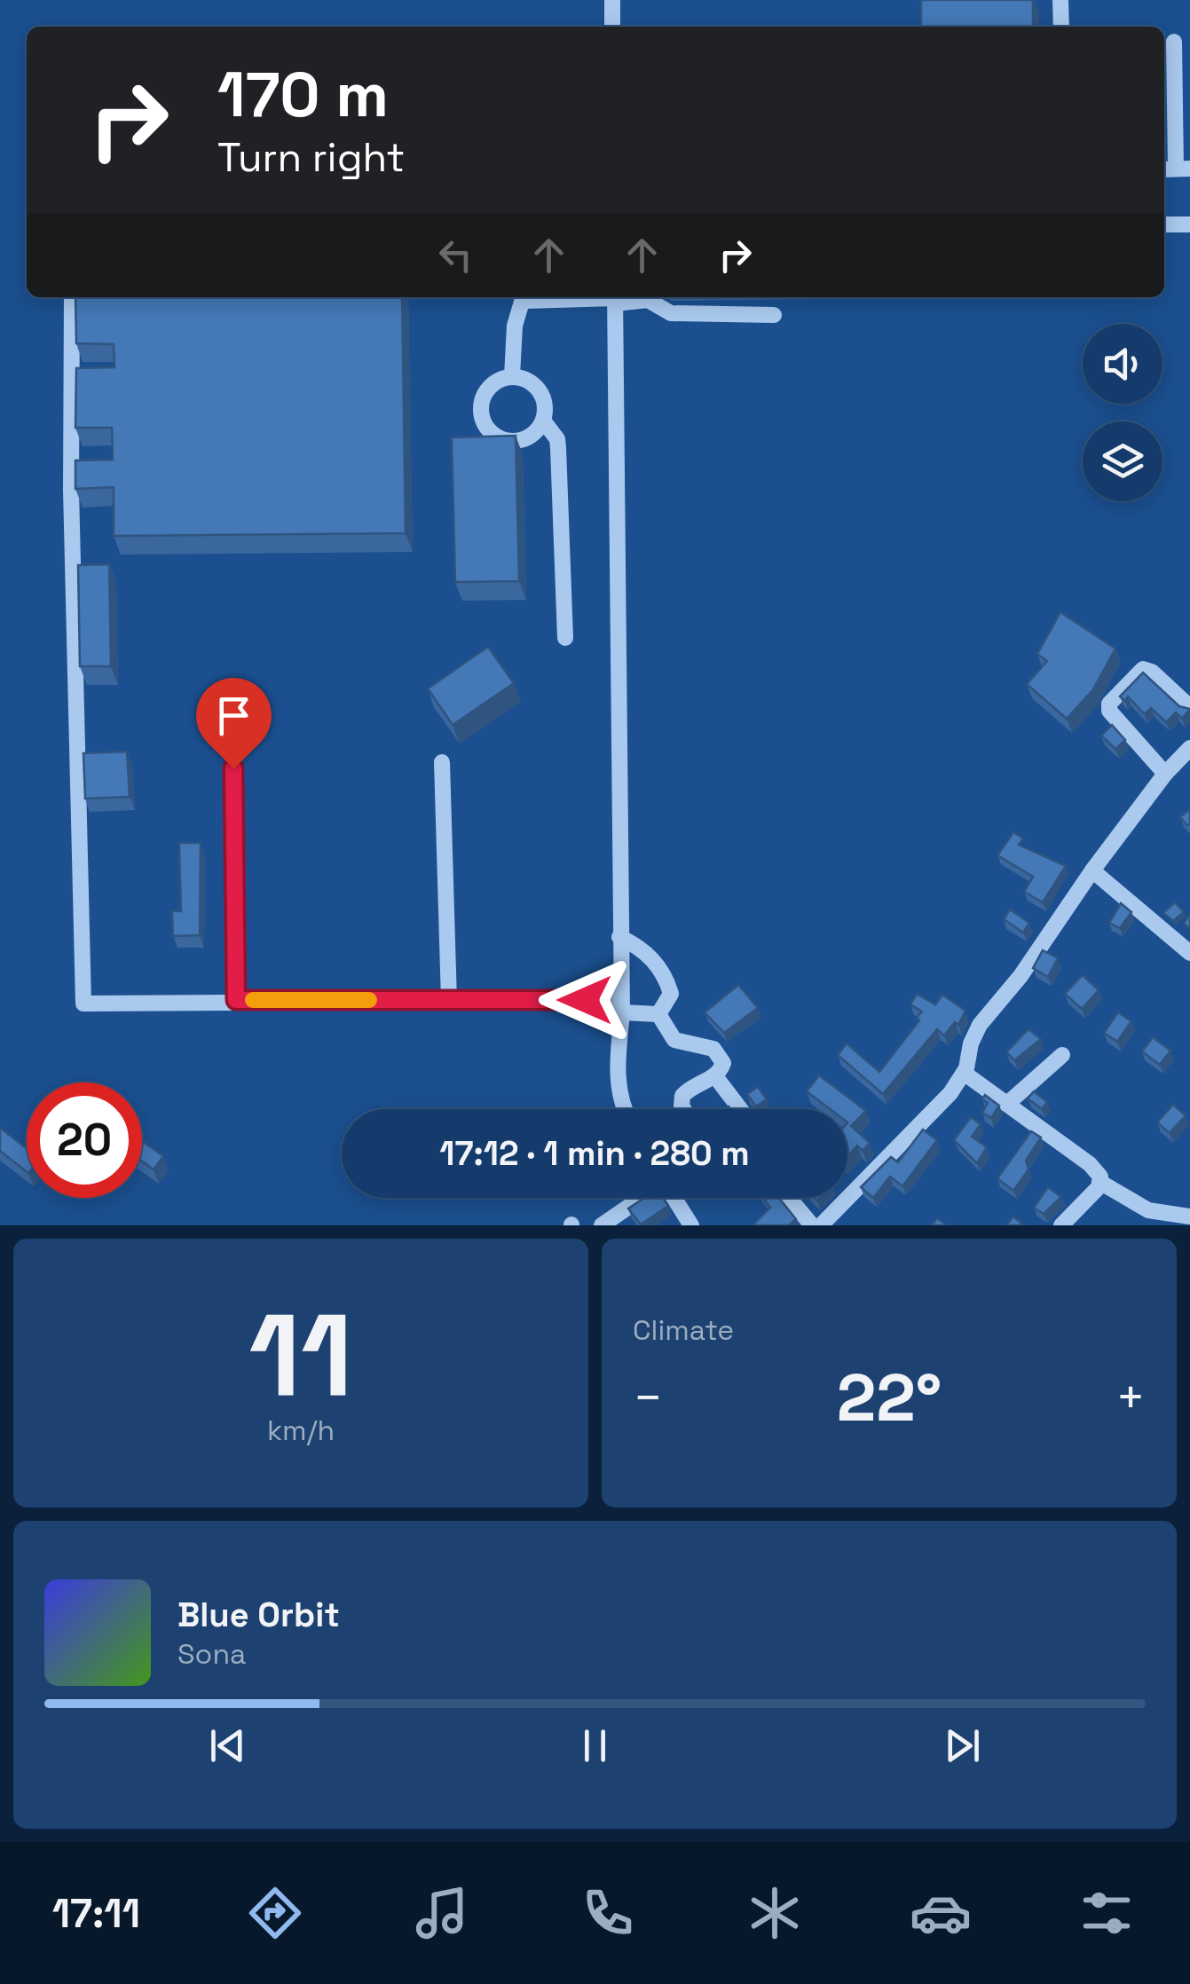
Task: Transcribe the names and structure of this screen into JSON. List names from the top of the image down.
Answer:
{
  "page": {
    "turn": ["170 m", "Turn right"],
    "limit": "20",
    "trip": "17:12 · 1 min · 280 m",
    "tile": [
      ["11", "km/h"],
      "Climate"
    ],
    "heat": ["−", "22°", "+"],
    "song": ["Blue Orbit", "Sona"],
    "tabs": "17:11"
  }
}
